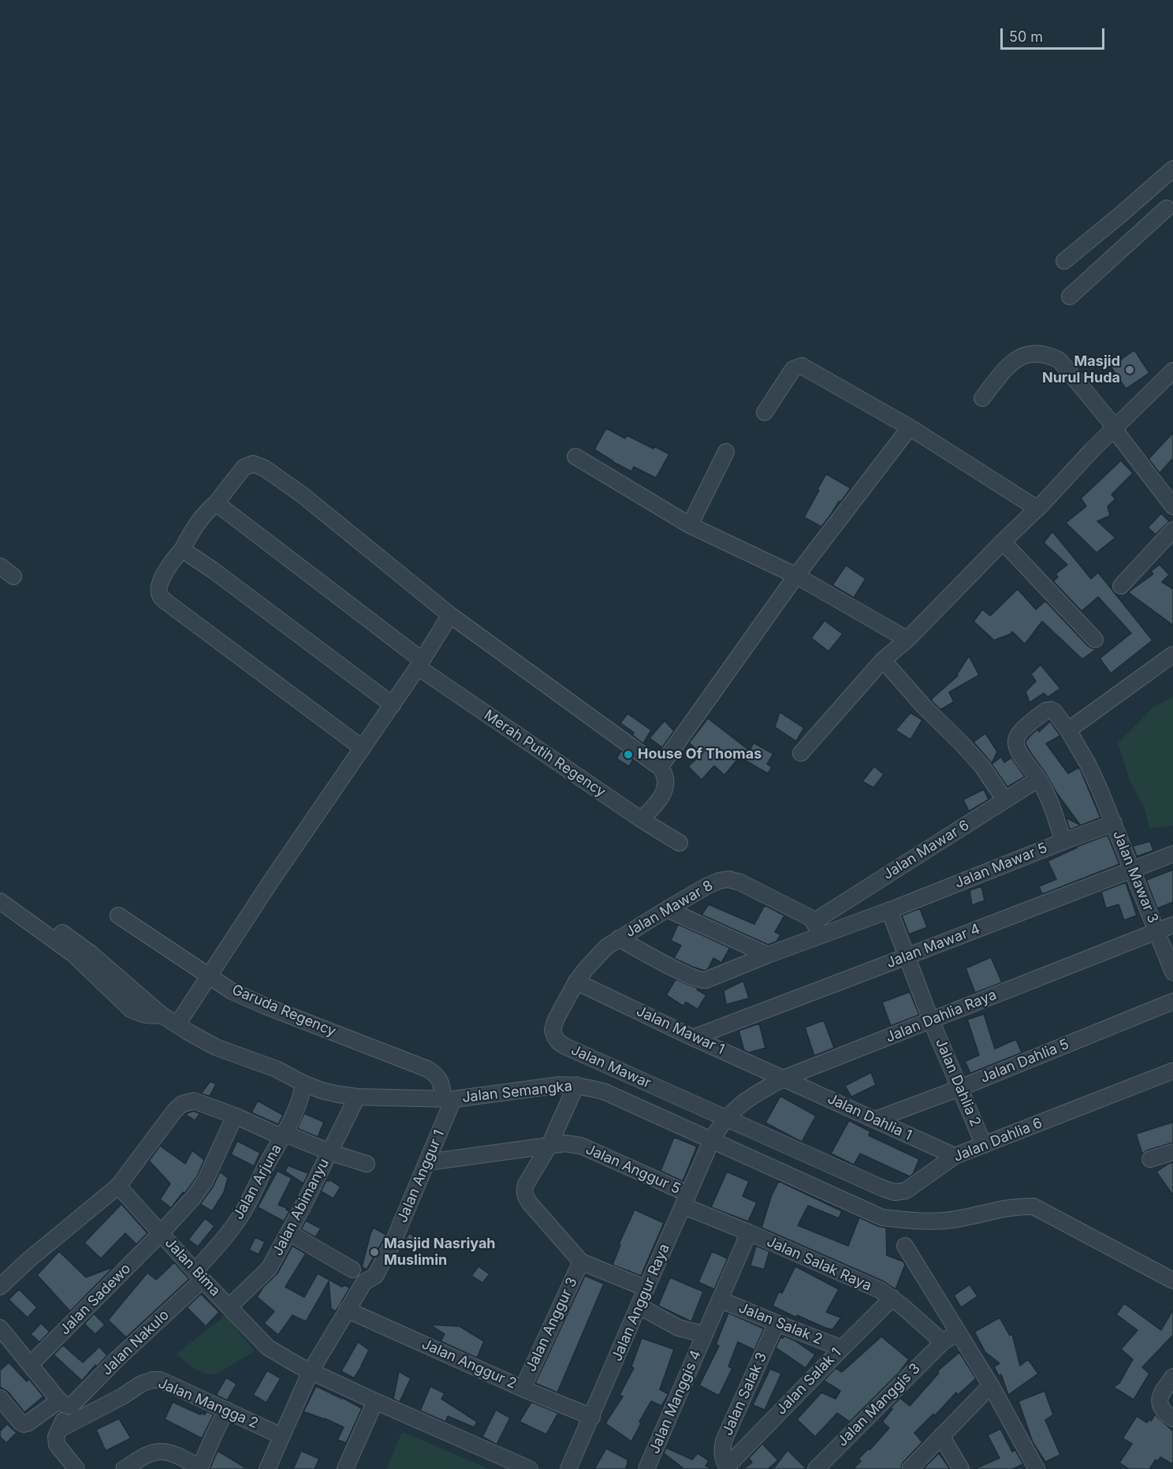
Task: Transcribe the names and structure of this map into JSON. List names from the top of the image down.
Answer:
{
  "streets": {
    "street": [
      "Merah Putih Regency",
      "Jalan Mawar 6",
      "Jalan Mawar 5",
      "Jalan Mawar 3",
      "Jalan Mawar 8",
      "Jalan Mawar 4",
      "Garuda Regency",
      "Jalan Dahlia Raya",
      "Jalan Mawar 1",
      "Jalan Dahlia 5",
      "Jalan Mawar",
      "Jalan Dahlia 2",
      "Jalan Semangka",
      "Jalan Dahlia 1",
      "Jalan Dahlia 6",
      "Jalan Anggur 5",
      "Jalan Anggur 1",
      "Jalan Arjuna",
      "Jalan Abimanyu",
      "Jalan Salak Raya",
      "Jalan Bima",
      "Jalan Sadewo",
      "Jalan Anggur Raya",
      "Jalan Salak 2",
      "Jalan Anggur 3",
      "Jalan Nakulo",
      "Jalan Anggur 2",
      "Jalan Salak 1",
      "Jalan Salak 3",
      "Jalan Manggis 4",
      "Jalan Mangga 2",
      "Jalan Manggis 3"
    ]
  },
  "crossings": [
    ["Jalan Mawar 6", "Jalan Mawar 5"],
    ["Jalan Mawar 6", "Jalan Mawar 3"],
    ["Jalan Mawar 6", "Jalan Mawar 8"],
    ["Jalan Mawar 5", "Jalan Mawar 3"],
    ["Jalan Mawar 5", "Jalan Mawar 8"],
    ["Jalan Mawar 5", "Jalan Dahlia 2"],
    ["Jalan Mawar 3", "Jalan Mawar 4"],
    ["Jalan Mawar 3", "Jalan Dahlia Raya"],
    ["Jalan Mawar 8", "Jalan Mawar 1"],
    ["Jalan Mawar 8", "Jalan Mawar"],
    ["Jalan Mawar 4", "Jalan Mawar 1"],
    ["Jalan Mawar 4", "Jalan Dahlia 2"],
    ["Garuda Regency", "Jalan Semangka"],
    ["Garuda Regency", "Jalan Anggur 1"],
    ["Jalan Dahlia Raya", "Jalan Mawar 1"],
    ["Jalan Dahlia Raya", "Jalan Mawar"],
    ["Jalan Dahlia Raya", "Jalan Dahlia 2"],
    ["Jalan Dahlia Raya", "Jalan Semangka"],
    ["Jalan Dahlia Raya", "Jalan Dahlia 1"],
    ["Jalan Dahlia Raya", "Jalan Dahlia 6"],
    ["Jalan Dahlia Raya", "Jalan Anggur Raya"],
    ["Jalan Mawar 1", "Jalan Mawar"],
    ["Jalan Mawar 1", "Jalan Dahlia 1"],
    ["Jalan Dahlia 5", "Jalan Dahlia 2"],
    ["Jalan Dahlia 5", "Jalan Dahlia 1"],
    ["Jalan Mawar", "Jalan Semangka"],
    ["Jalan Mawar", "Jalan Dahlia 6"],
    ["Jalan Mawar", "Jalan Anggur Raya"],
    ["Jalan Dahlia 2", "Jalan Dahlia 6"],
    ["Jalan Semangka", "Jalan Dahlia 6"],
    ["Jalan Semangka", "Jalan Anggur 1"],
    ["Jalan Semangka", "Jalan Arjuna"],
    ["Jalan Semangka", "Jalan Abimanyu"],
    ["Jalan Semangka", "Jalan Anggur Raya"],
    ["Jalan Dahlia 1", "Jalan Dahlia 6"],
    ["Jalan Dahlia 6", "Jalan Anggur Raya"],
    ["Jalan Anggur 5", "Jalan Anggur 1"],
    ["Jalan Anggur 5", "Jalan Salak Raya"],
    ["Jalan Anggur 5", "Jalan Anggur Raya"],
    ["Jalan Anggur 1", "Jalan Bima"],
    ["Jalan Anggur 1", "Jalan Anggur 2"],
    ["Jalan Anggur 1", "Jalan Mangga 2"],
    ["Jalan Arjuna", "Jalan Bima"],
    ["Jalan Arjuna", "Jalan Nakulo"],
    ["Jalan Abimanyu", "Jalan Bima"],
    ["Jalan Salak Raya", "Jalan Anggur Raya"],
    ["Jalan Salak Raya", "Jalan Salak 1"],
    ["Jalan Salak Raya", "Jalan Manggis 4"],
    ["Jalan Salak Raya", "Jalan Manggis 3"],
    ["Jalan Bima", "Jalan Sadewo"],
    ["Jalan Bima", "Jalan Nakulo"],
    ["Jalan Anggur Raya", "Jalan Anggur 2"],
    ["Jalan Anggur Raya", "Jalan Manggis 4"],
    ["Jalan Salak 2", "Jalan Salak 1"],
    ["Jalan Salak 2", "Jalan Salak 3"],
    ["Jalan Salak 2", "Jalan Manggis 4"],
    ["Jalan Anggur 3", "Jalan Anggur 2"],
    ["Jalan Salak 1", "Jalan Salak 3"]
  ],
  "places": ["Masjid Nurul Huda", "House Of Thomas", "Masjid Nasriyah Muslimin"],
  "scale_bar": "50 m"
}
